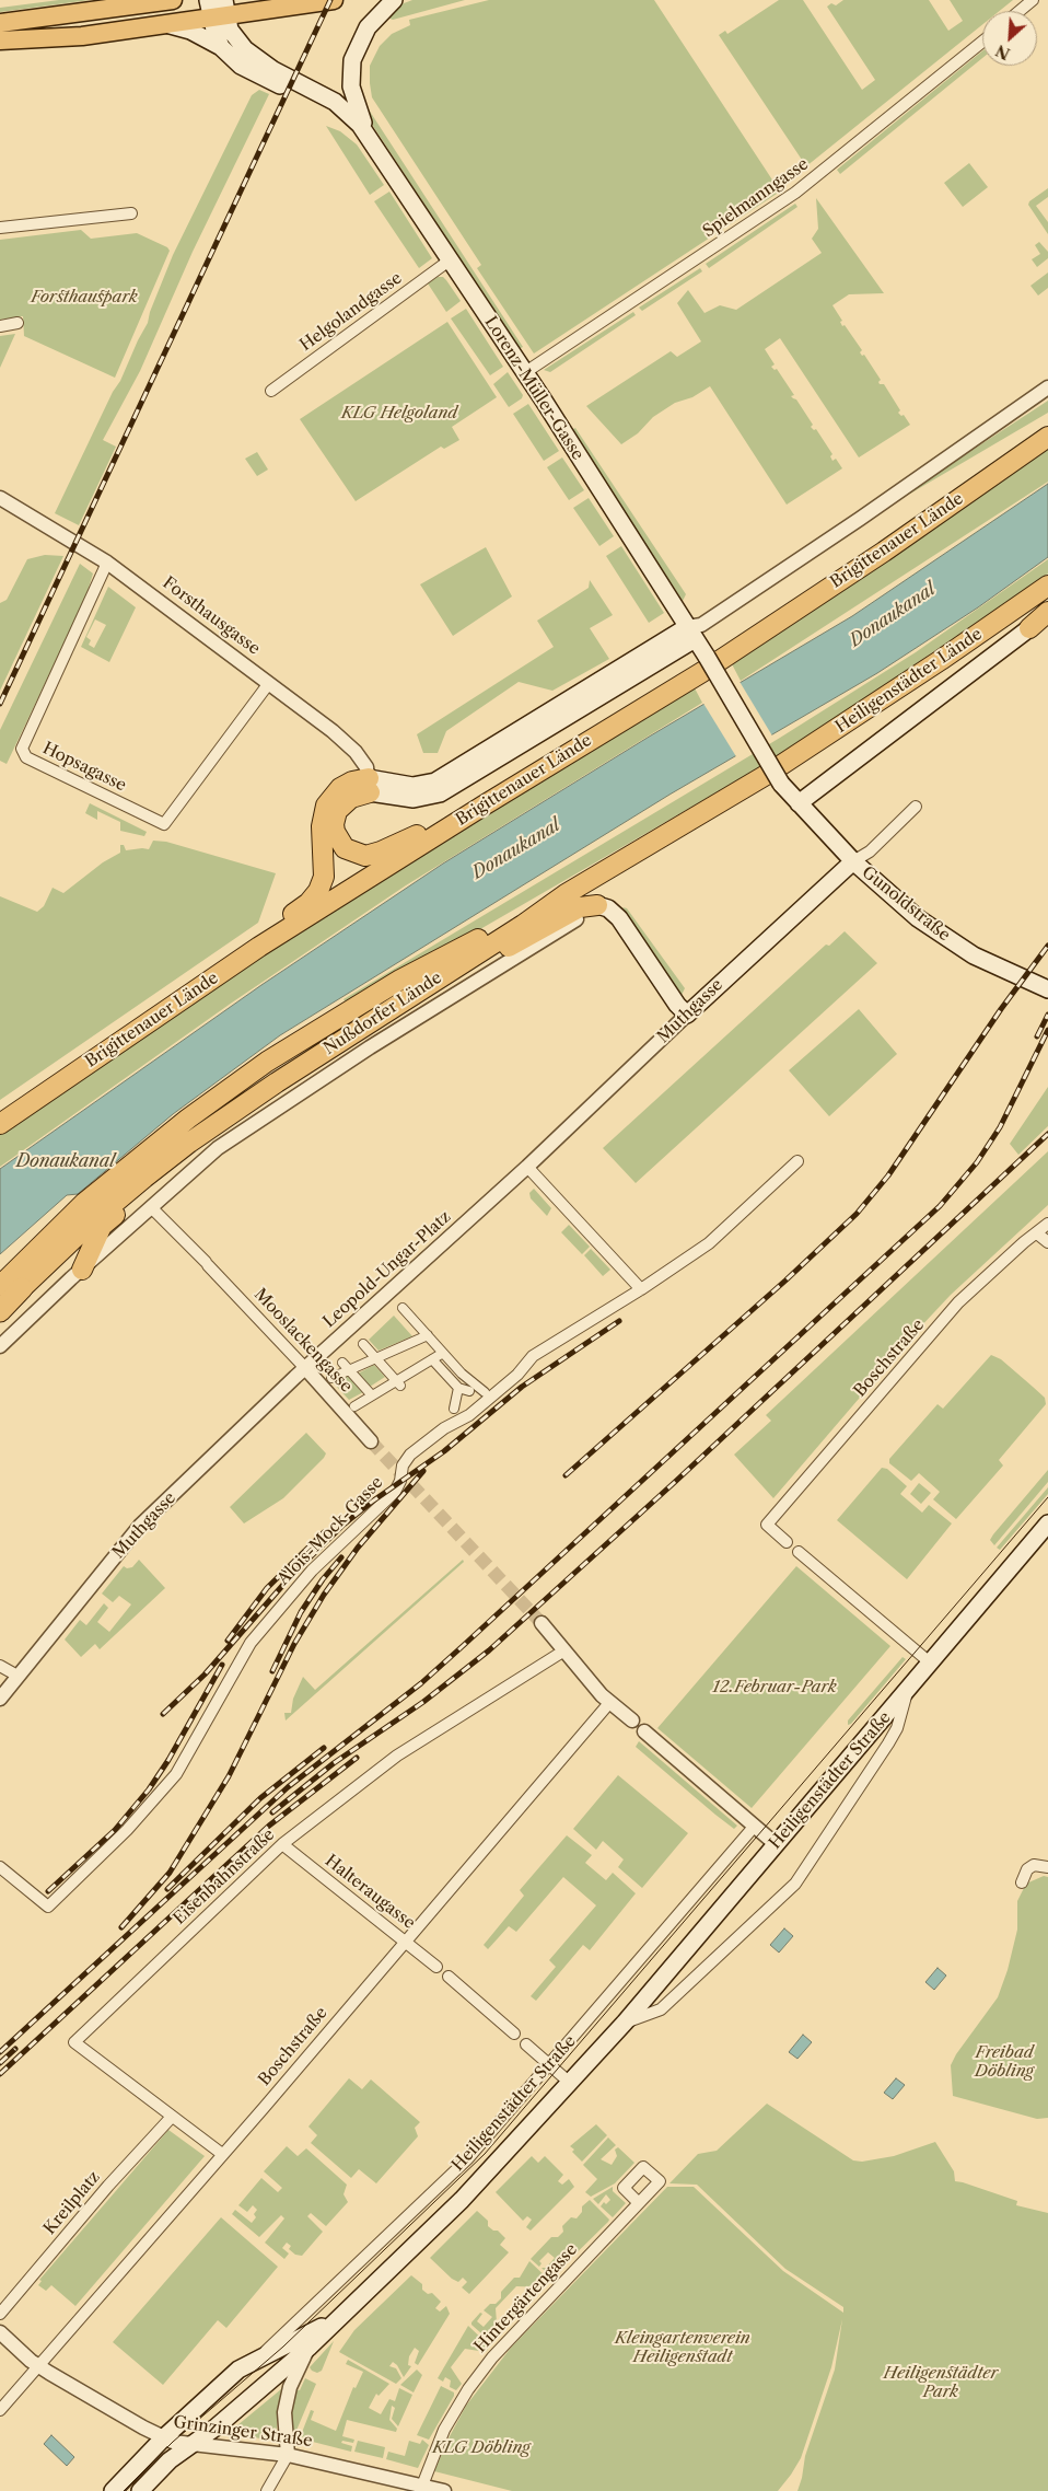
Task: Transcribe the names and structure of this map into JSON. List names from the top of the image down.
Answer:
{
  "streets": {
    "highway": ["Brigittenauer Lände", "Heiligenstädter Lände", "Nußdorfer Lände"],
    "main road": [
      "Lorenz-Müller-Gasse",
      "Gunoldstraße",
      "Muthgasse",
      "Heiligenstädter Straße"
    ],
    "street": [
      "Spielmanngasse",
      "Helgolandgasse",
      "Forsthausgasse",
      "Hopsagasse",
      "Leopold-Ungar-Platz",
      "Mooslackengasse",
      "Boschstraße",
      "Alois-Mock-Gasse",
      "Eisenbahnstraße",
      "Halteraugasse",
      "Kreilplatz",
      "Hintergärtengasse",
      "Grinzinger Straße"
    ]
  },
  "crossings": [
    ["Spielmanngasse", "Lorenz-Müller-Gasse"],
    ["Helgolandgasse", "Lorenz-Müller-Gasse"],
    ["Lorenz-Müller-Gasse", "Gunoldstraße"],
    ["Forsthausgasse", "Hopsagasse"],
    ["Heiligenstädter Lände", "Gunoldstraße"],
    ["Heiligenstädter Lände", "Nußdorfer Lände"],
    ["Gunoldstraße", "Muthgasse"],
    ["Gunoldstraße", "Nußdorfer Lände"],
    ["Muthgasse", "Leopold-Ungar-Platz"],
    ["Muthgasse", "Mooslackengasse"],
    ["Nußdorfer Lände", "Mooslackengasse"],
    ["Leopold-Ungar-Platz", "Mooslackengasse"],
    ["Boschstraße", "Eisenbahnstraße"],
    ["Boschstraße", "Halteraugasse"],
    ["Boschstraße", "Grinzinger Straße"],
    ["Heiligenstädter Straße", "Grinzinger Straße"],
    ["Eisenbahnstraße", "Halteraugasse"],
    ["Eisenbahnstraße", "Kreilplatz"],
    ["Hintergärtengasse", "Grinzinger Straße"]
  ],
  "water": ["Donaukanal"],
  "parks": [
    "Forsthauspark",
    "KLG Helgoland",
    "12.Februar-Park",
    "Freibad Döbling",
    "Kleingartenverein Heiligenstadt",
    "Heiligenstädter Park",
    "KLG Döbling"
  ],
  "north": "bottom left"
}
